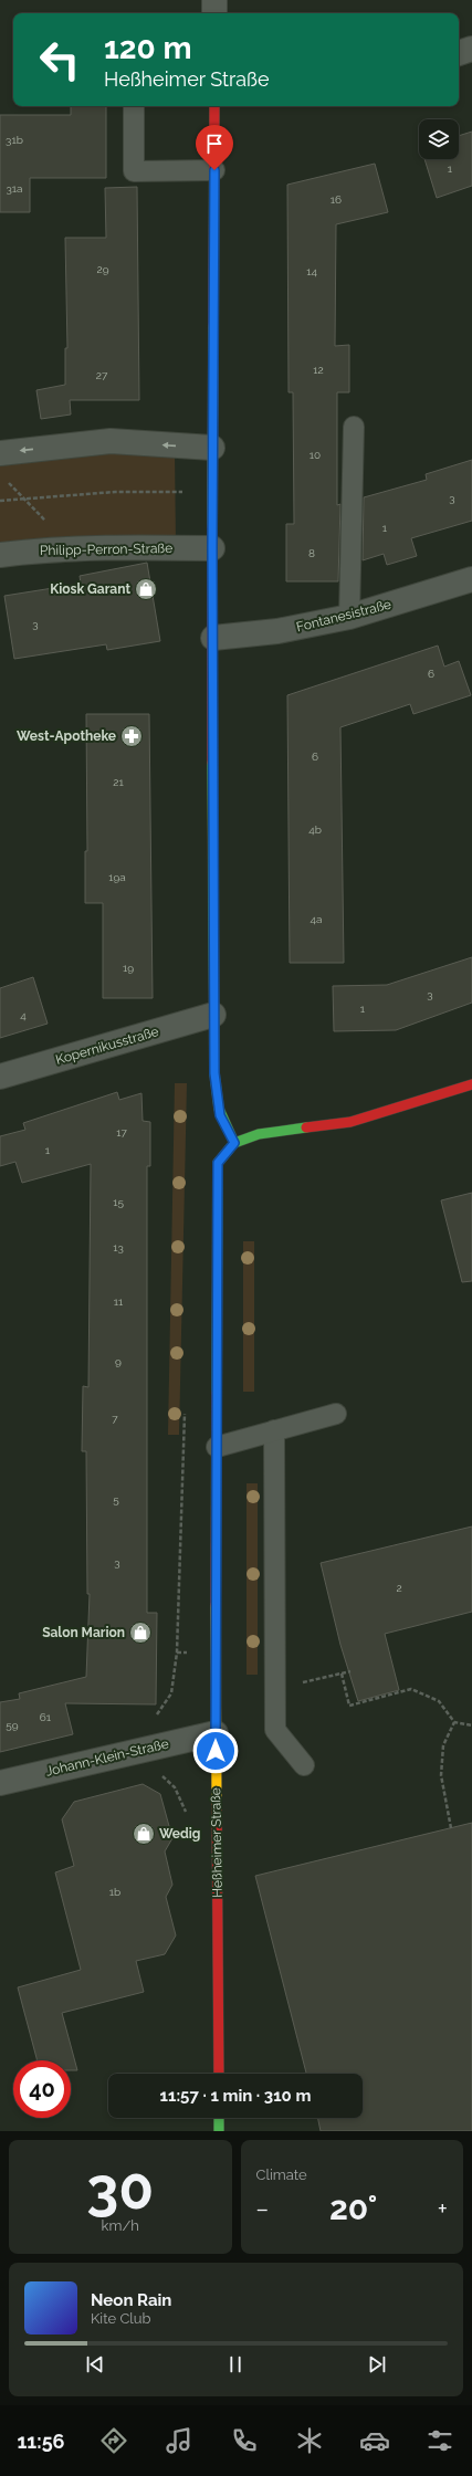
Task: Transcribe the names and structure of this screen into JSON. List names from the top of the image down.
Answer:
{
  "streets": {
    "street": [
      "Philipp-Perron-Straße",
      "Fontanesistraße",
      "Kopernikusstraße",
      "Johann-Klein-Straße",
      "Heßheimer Straße"
    ]
  },
  "crossings": [
    ["Johann-Klein-Straße", "Heßheimer Straße"]
  ],
  "places": {
    "shop": ["Kiosk Garant", "Salon Marion", "Wedig"],
    "pharmacy": ["West-Apotheke"]
  },
  "house_numbers": [
    "31b",
    "1",
    "31a",
    "16",
    "29",
    "14",
    "12",
    "27",
    "10",
    "3",
    "1",
    "8",
    "3",
    "6",
    "6",
    "21",
    "4b",
    "19a",
    "4a",
    "19",
    "3",
    "1",
    "4",
    "17",
    "1",
    "15",
    "13",
    "11",
    "9",
    "7",
    "5",
    "3",
    "2",
    "61",
    "59",
    "1b"
  ],
  "page": {
    "turn": ["120 m", "Heßheimer Straße"],
    "limit": "40",
    "trip": "11:57 · 1 min · 310 m",
    "tile": [
      ["30", "km/h"],
      "Climate"
    ],
    "heat": ["−", "20°", "+"],
    "song": ["Neon Rain", "Kite Club"],
    "tabs": "11:56"
  }
}
